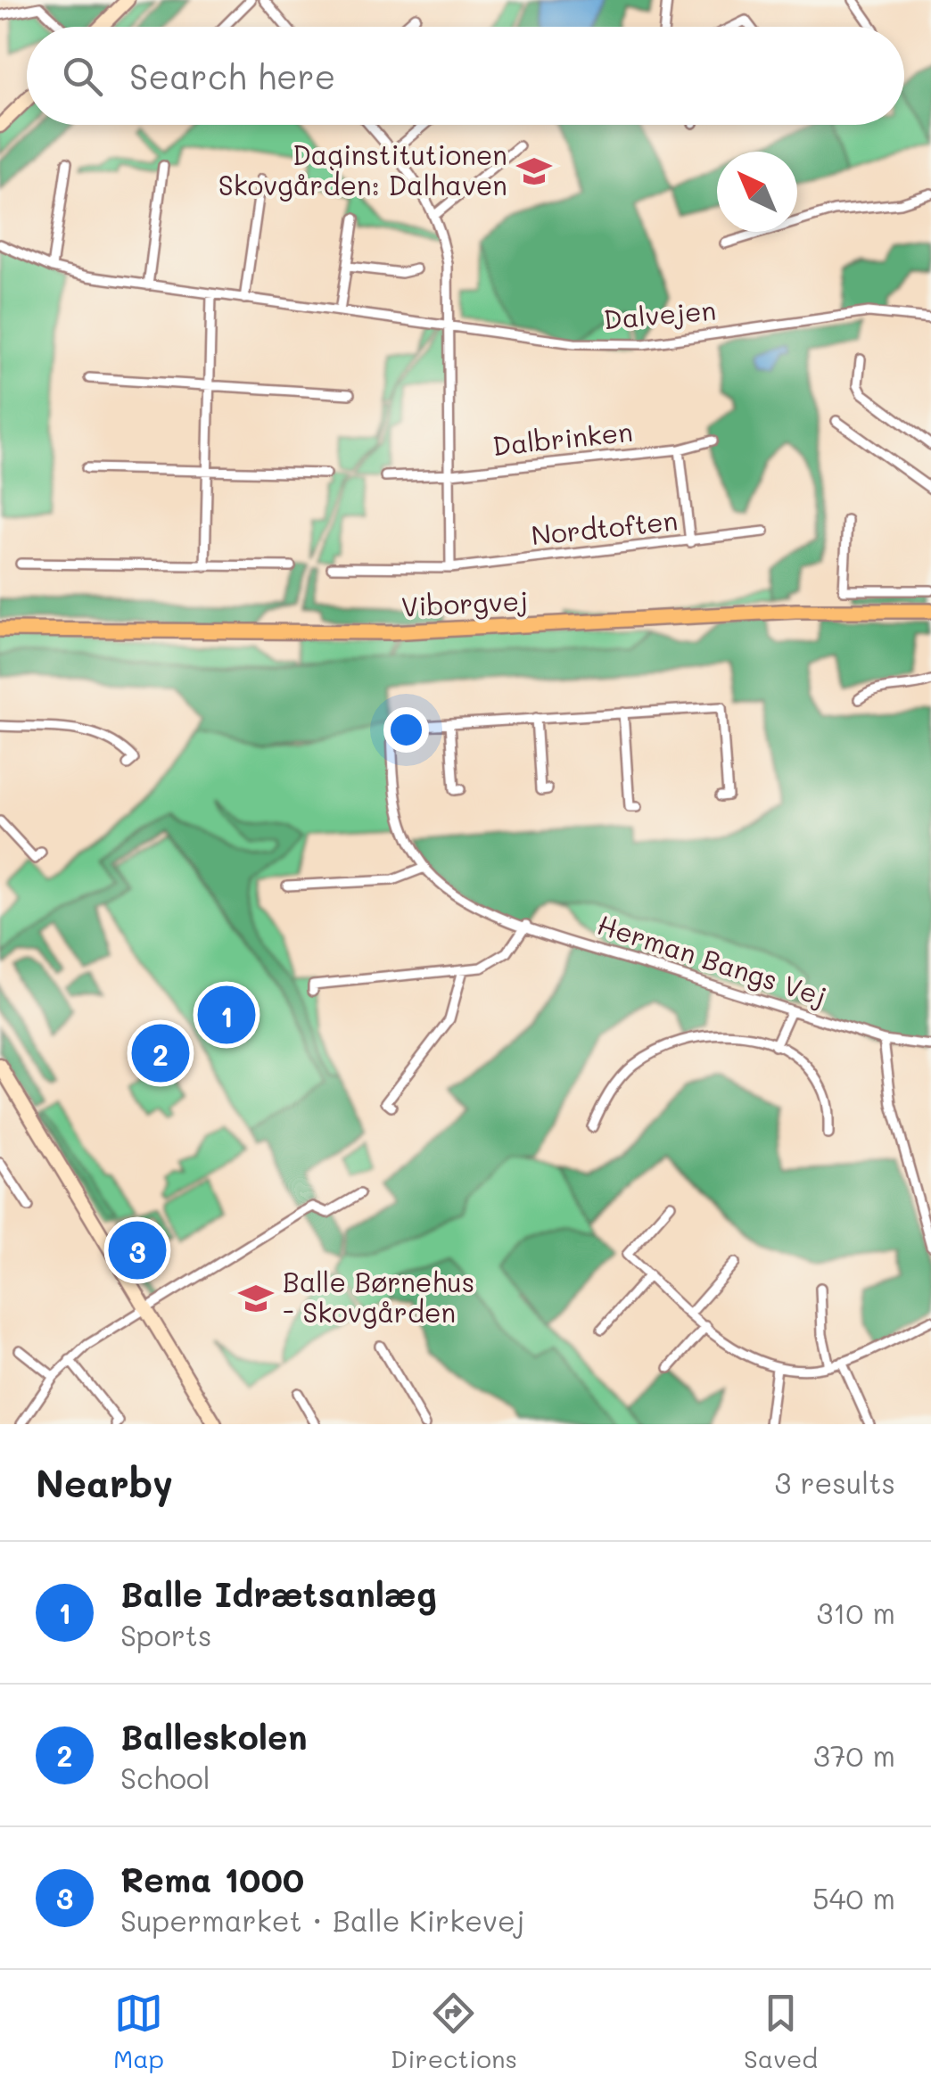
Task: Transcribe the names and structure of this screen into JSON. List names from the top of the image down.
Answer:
{
  "streets": {
    "main road": ["Viborgvej"],
    "street": [
      "Dalvejen",
      "Dalbrinken",
      "Nordtoften",
      "Herman Bangs Vej"
    ]
  },
  "places": {
    "school or university": ["Daginstitutionen Skovgården: Dalhaven", "Balle Børnehus - Skovgården"]
  },
  "north": "top left",
  "page": {
    "search": "Search here",
    "pins": ["1", "2", "3"],
    "heading": ["Nearby", "3 results"],
    "list": [
      {
        "mark": "1",
        "name": "Balle Idrætsanlæg",
        "note": "Sports",
        "value": "310 m"
      },
      {
        "mark": "2",
        "name": "Balleskolen",
        "note": "School",
        "value": "370 m"
      },
      {
        "mark": "3",
        "name": "Rema 1000",
        "note": "Supermarket · Balle Kirkevej",
        "value": "540 m"
      }
    ],
    "nav": ["Map", "Directions", "Saved"]
  }
}
